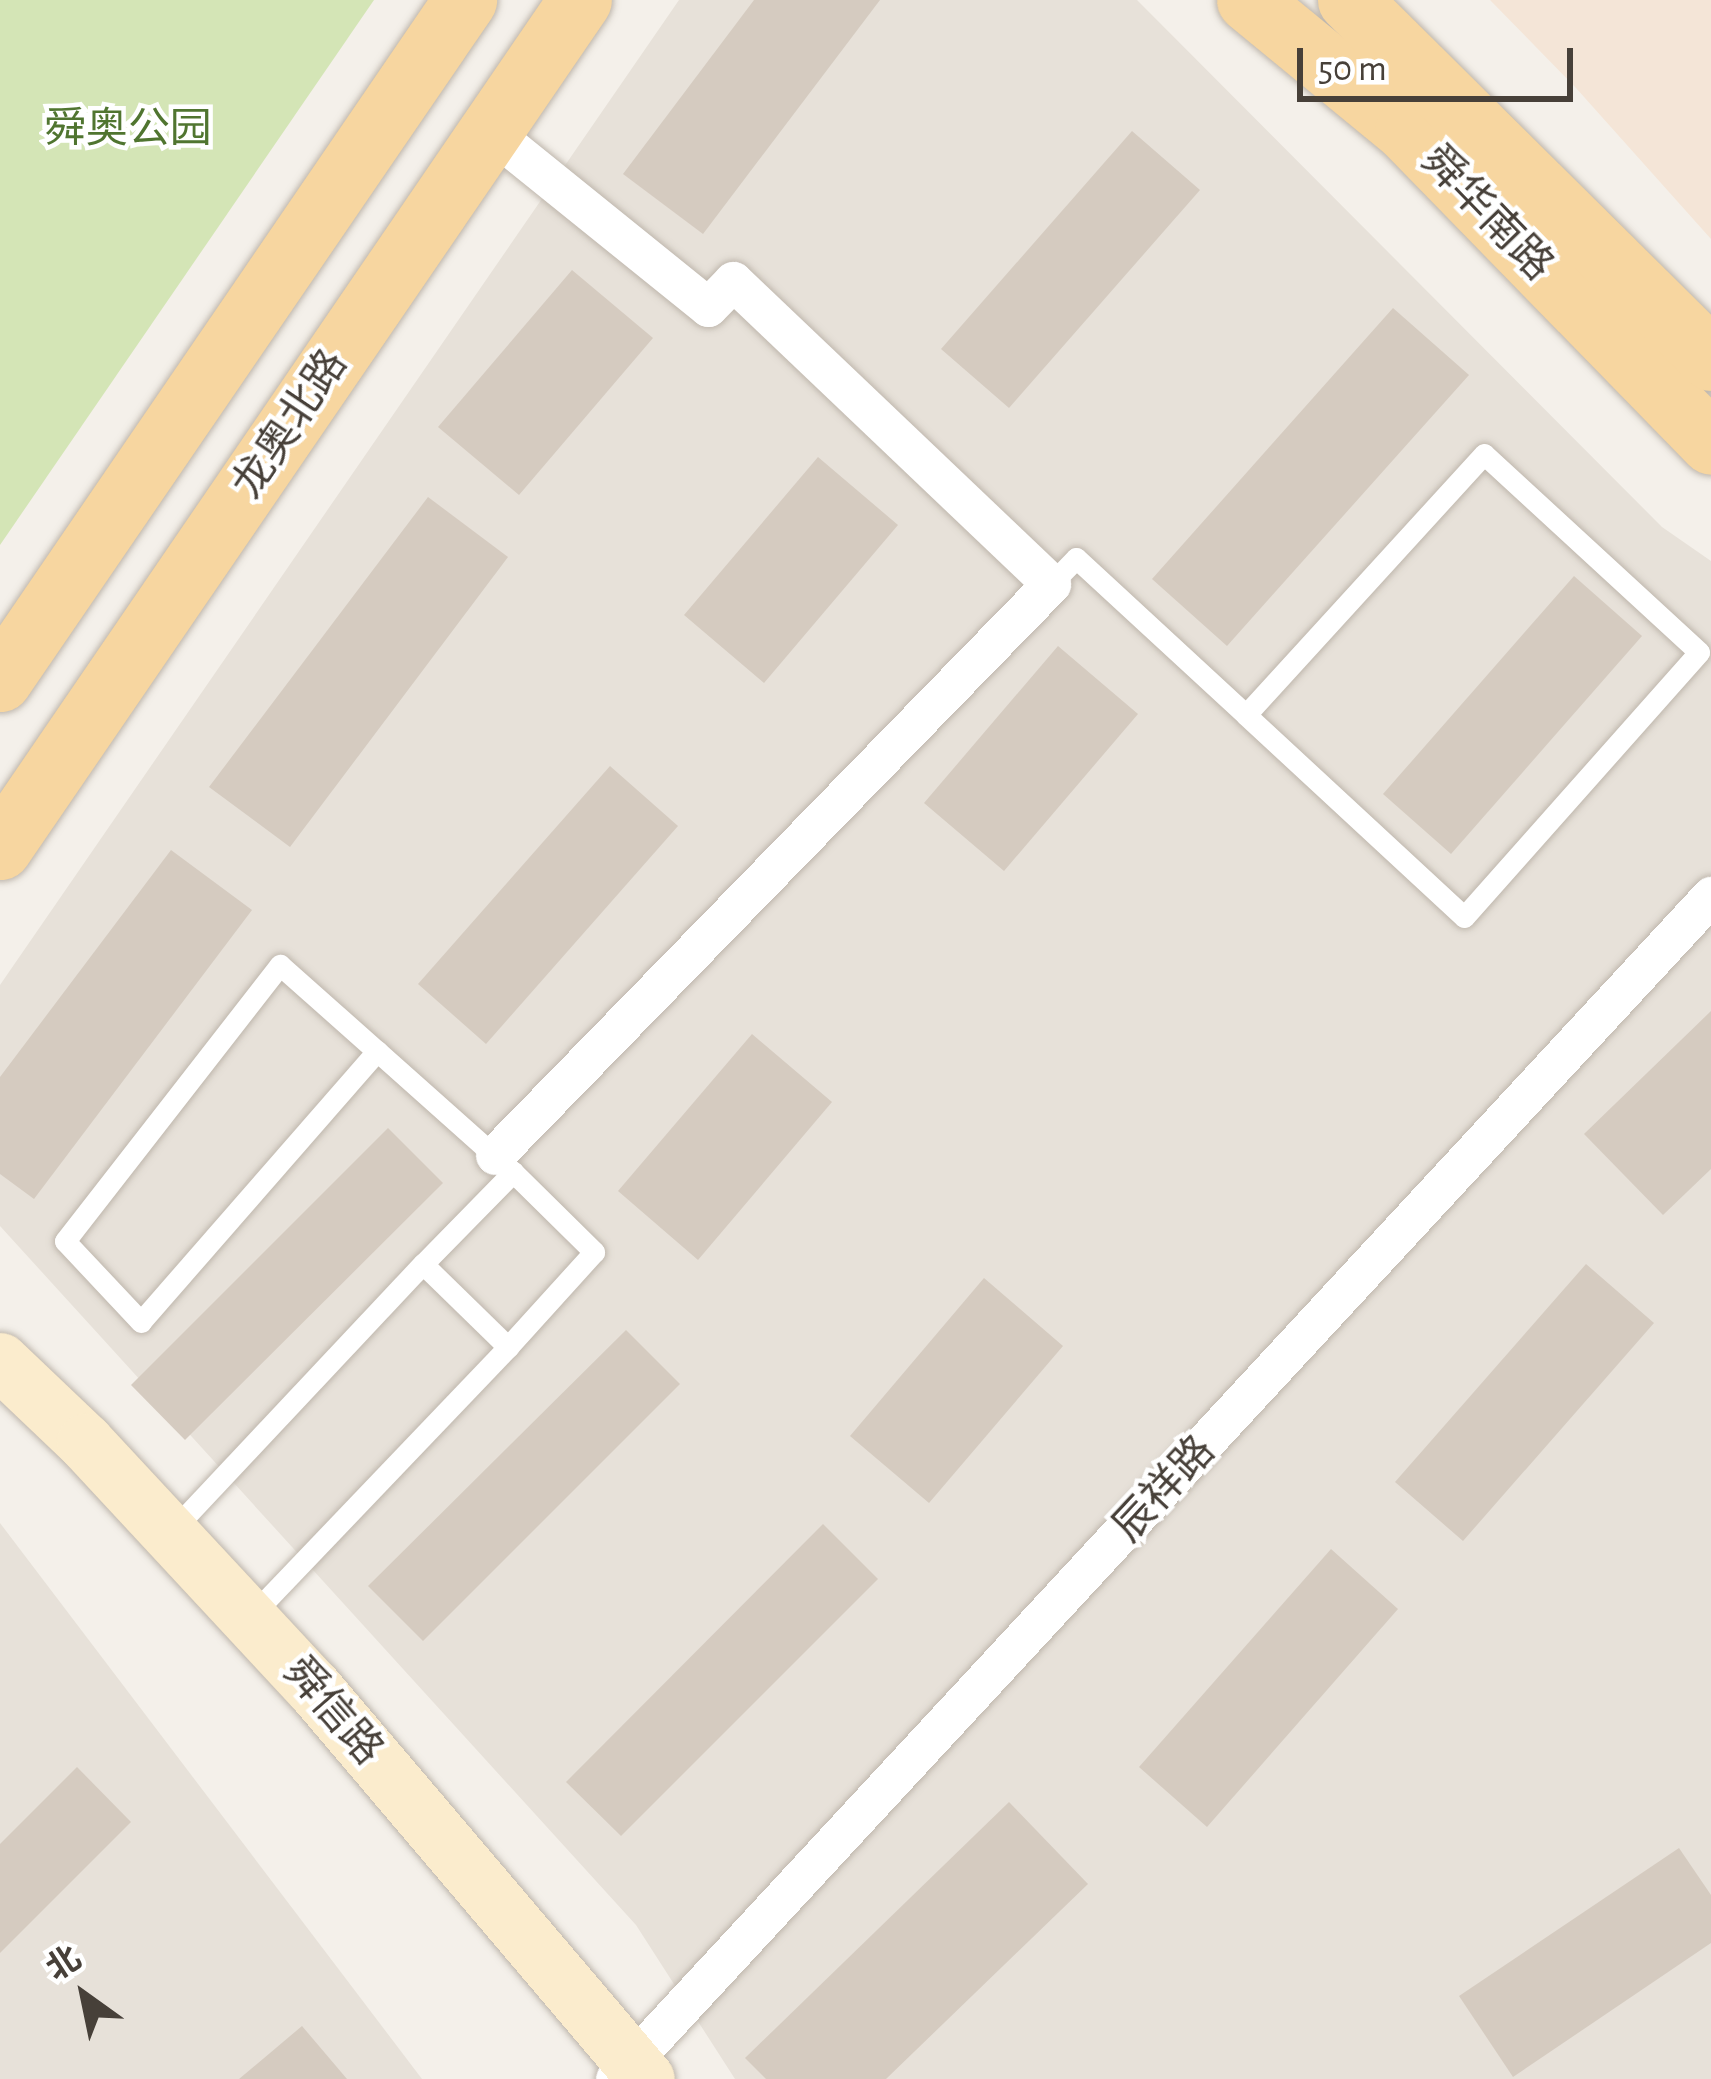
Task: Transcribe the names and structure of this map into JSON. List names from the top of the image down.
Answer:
{
  "streets": {
    "main road": ["舜华南路", "龙奥北路"],
    "street": ["辰祥路", "舜信路"]
  },
  "crossings": [
    ["辰祥路", "舜信路"]
  ],
  "parks": ["舜奥公园"],
  "scale_bar": "50 m",
  "north": "top left"
}
